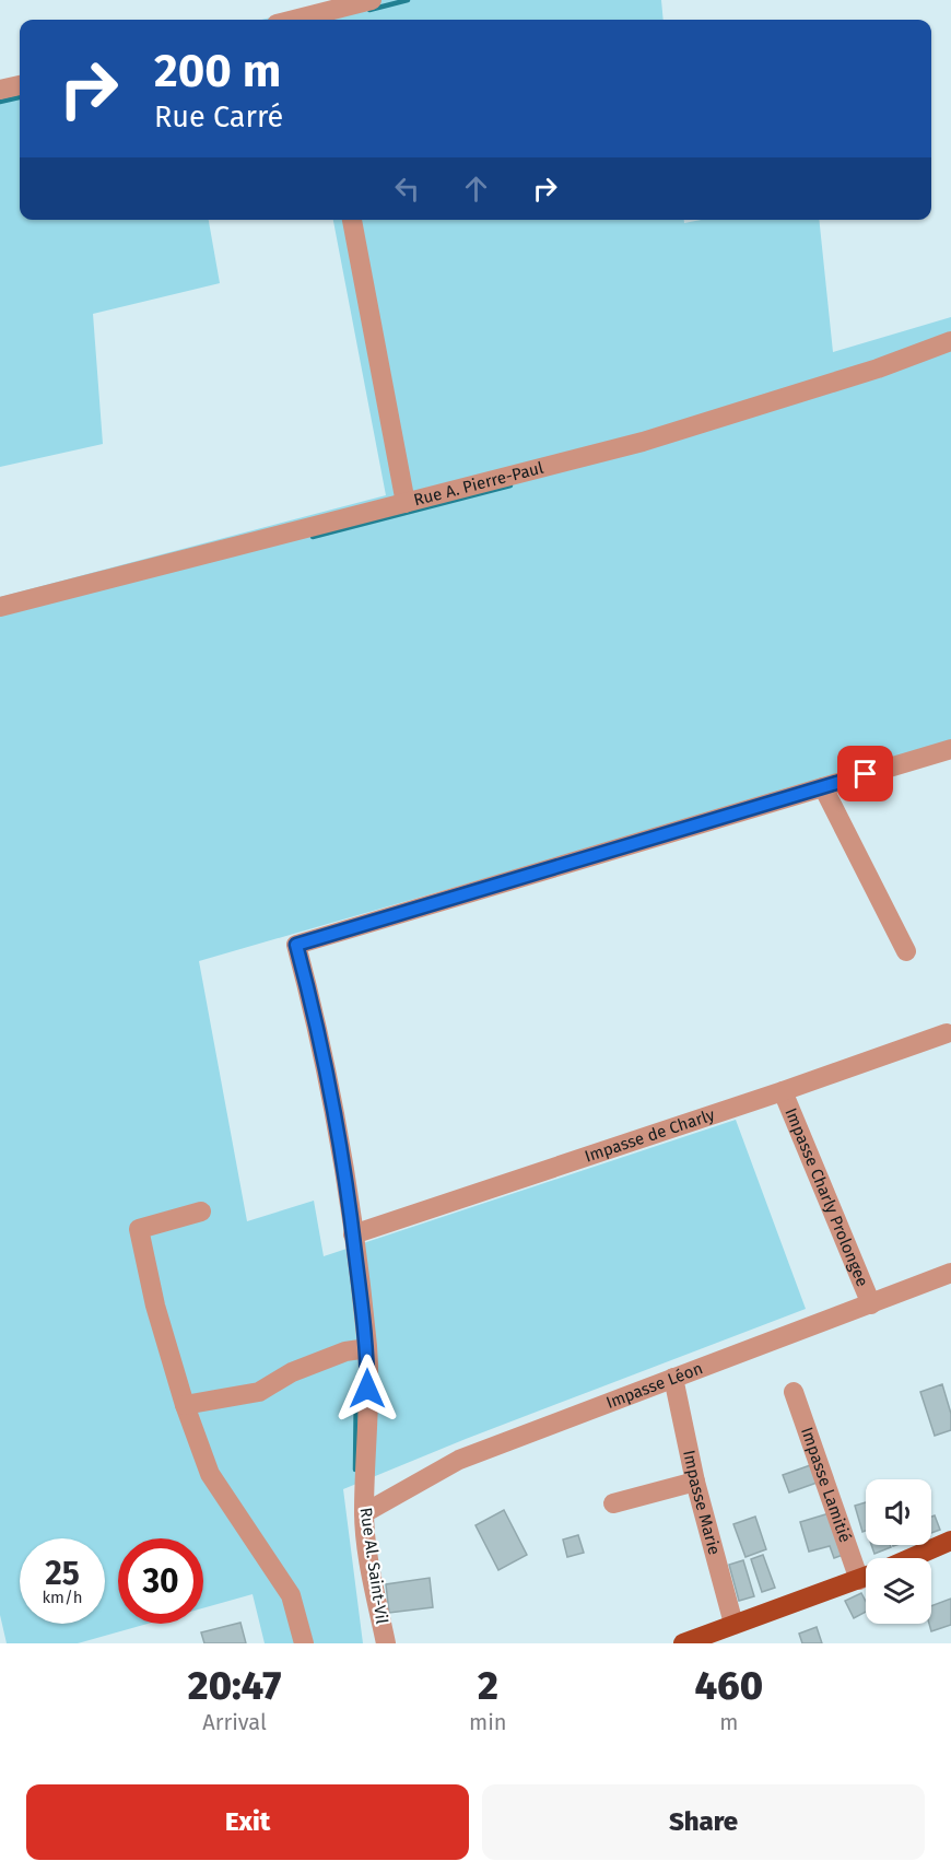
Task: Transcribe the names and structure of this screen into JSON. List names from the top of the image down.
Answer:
{
  "streets": {
    "street": [
      "Rue A. Pierre-Paul",
      "Impasse de Charly",
      "Impasse Charly Prolongee",
      "Impasse Léon",
      "Impasse Lamitié",
      "Impasse Marie",
      "Rue Al. Saint-Vil"
    ]
  },
  "crossings": [
    ["Impasse de Charly", "Impasse Charly Prolongee"],
    ["Impasse de Charly", "Rue Al. Saint-Vil"],
    ["Impasse Charly Prolongee", "Impasse Léon"],
    ["Impasse Léon", "Impasse Marie"],
    ["Impasse Léon", "Rue Al. Saint-Vil"]
  ],
  "page": {
    "turn": ["200 m", "Rue Carré"],
    "speed": "25 km/h",
    "limit": "30",
    "eta": [
      "20:47",
      "Arrival",
      "2",
      "min",
      "460",
      "m"
    ],
    "buttons": ["Exit", "Share"]
  }
}
